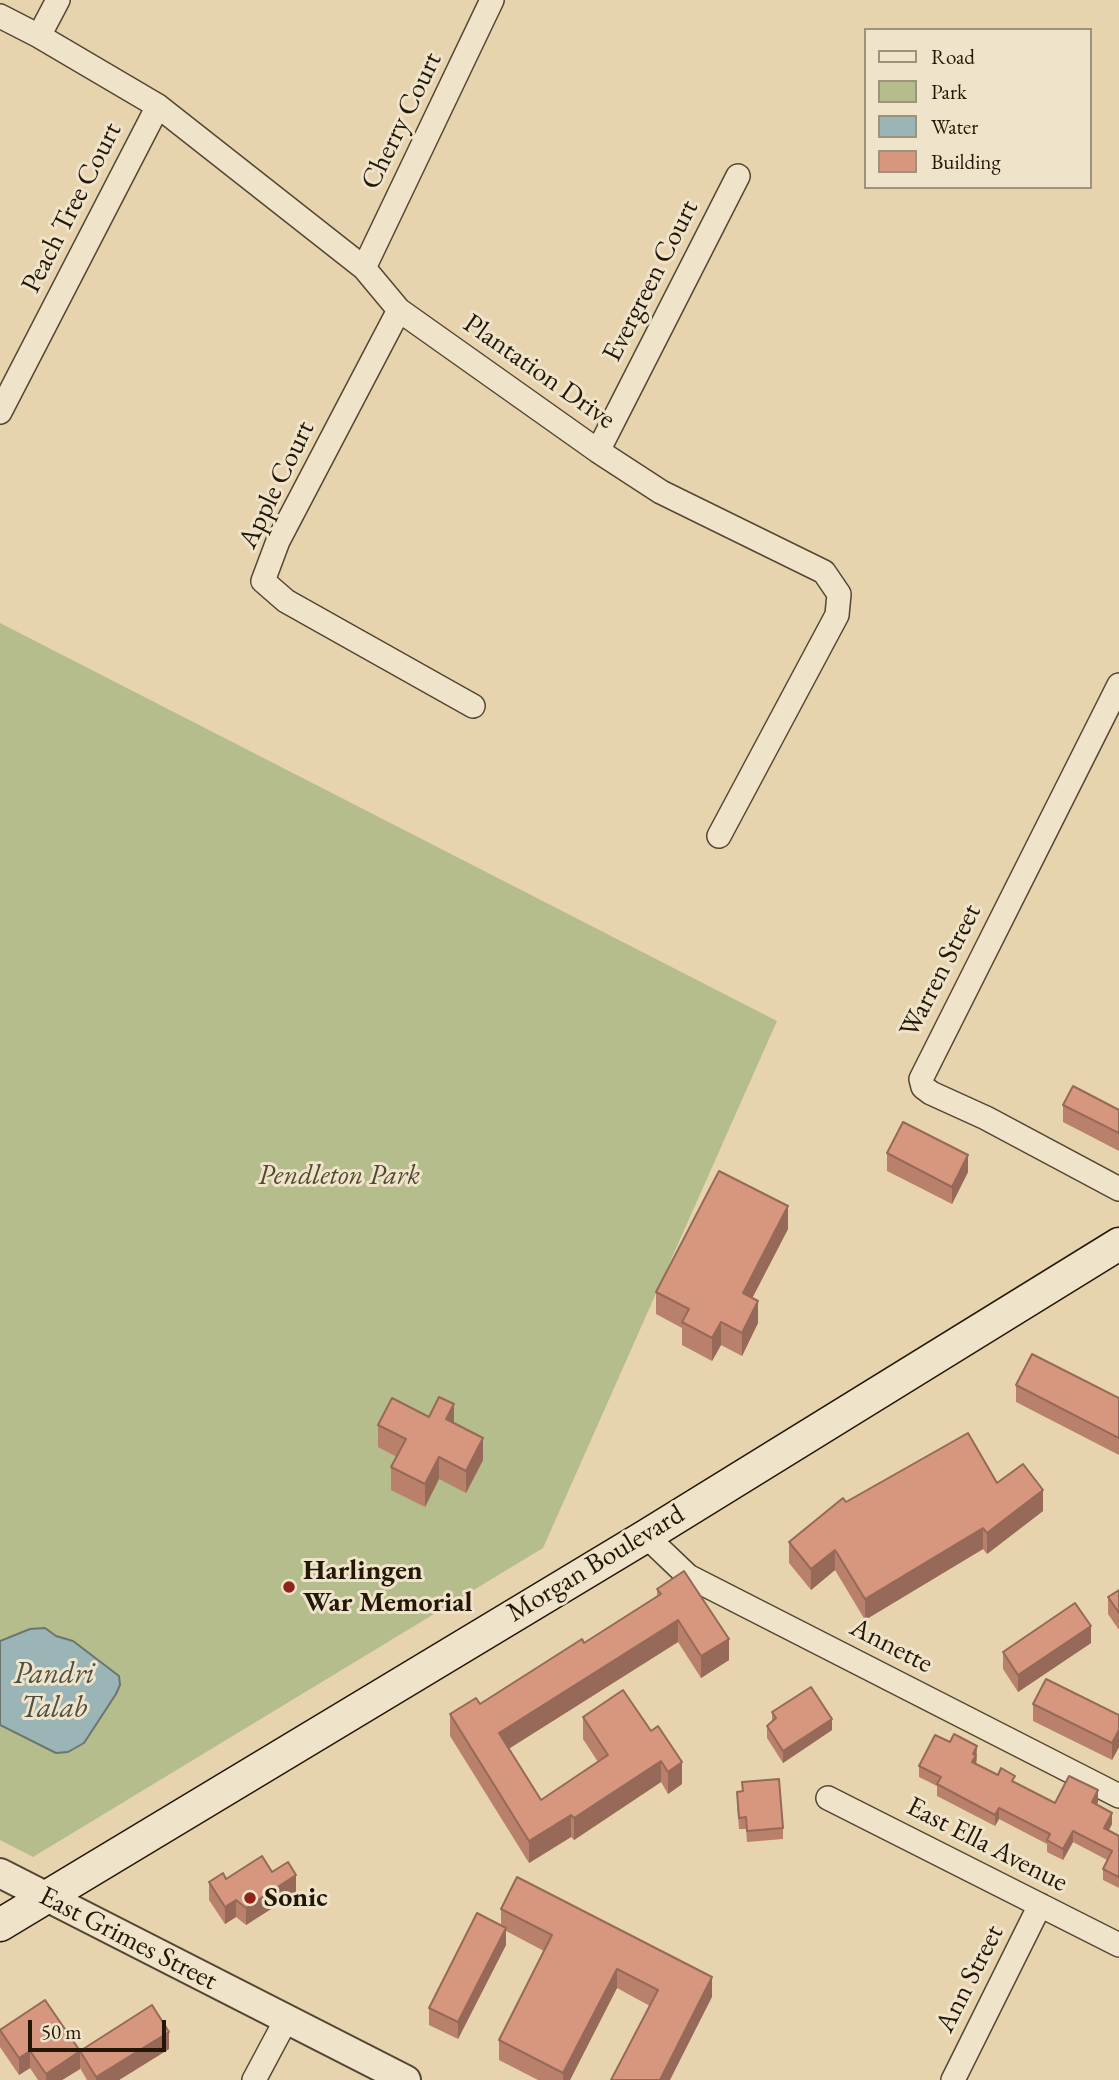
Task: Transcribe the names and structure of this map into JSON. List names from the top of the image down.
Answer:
{
  "streets": {
    "main road": ["Morgan Boulevard"],
    "street": [
      "Cherry Court",
      "Peach Tree Court",
      "Evergreen Court",
      "Plantation Drive",
      "Apple Court",
      "Warren Street",
      "Annette",
      "East Ella Avenue",
      "East Grimes Street",
      "Ann Street"
    ]
  },
  "crossings": [
    ["Cherry Court", "Plantation Drive"],
    ["Peach Tree Court", "Plantation Drive"],
    ["Evergreen Court", "Plantation Drive"],
    ["Plantation Drive", "Apple Court"],
    ["Morgan Boulevard", "Annette"],
    ["Morgan Boulevard", "East Grimes Street"],
    ["East Ella Avenue", "Ann Street"]
  ],
  "water": ["Pandri Talab"],
  "parks": ["Pendleton Park"],
  "places": ["Harlingen War Memorial", "Sonic"],
  "legend": [
    "Road",
    "Park",
    "Water",
    "Building"
  ],
  "scale_bar": "50 m"
}
